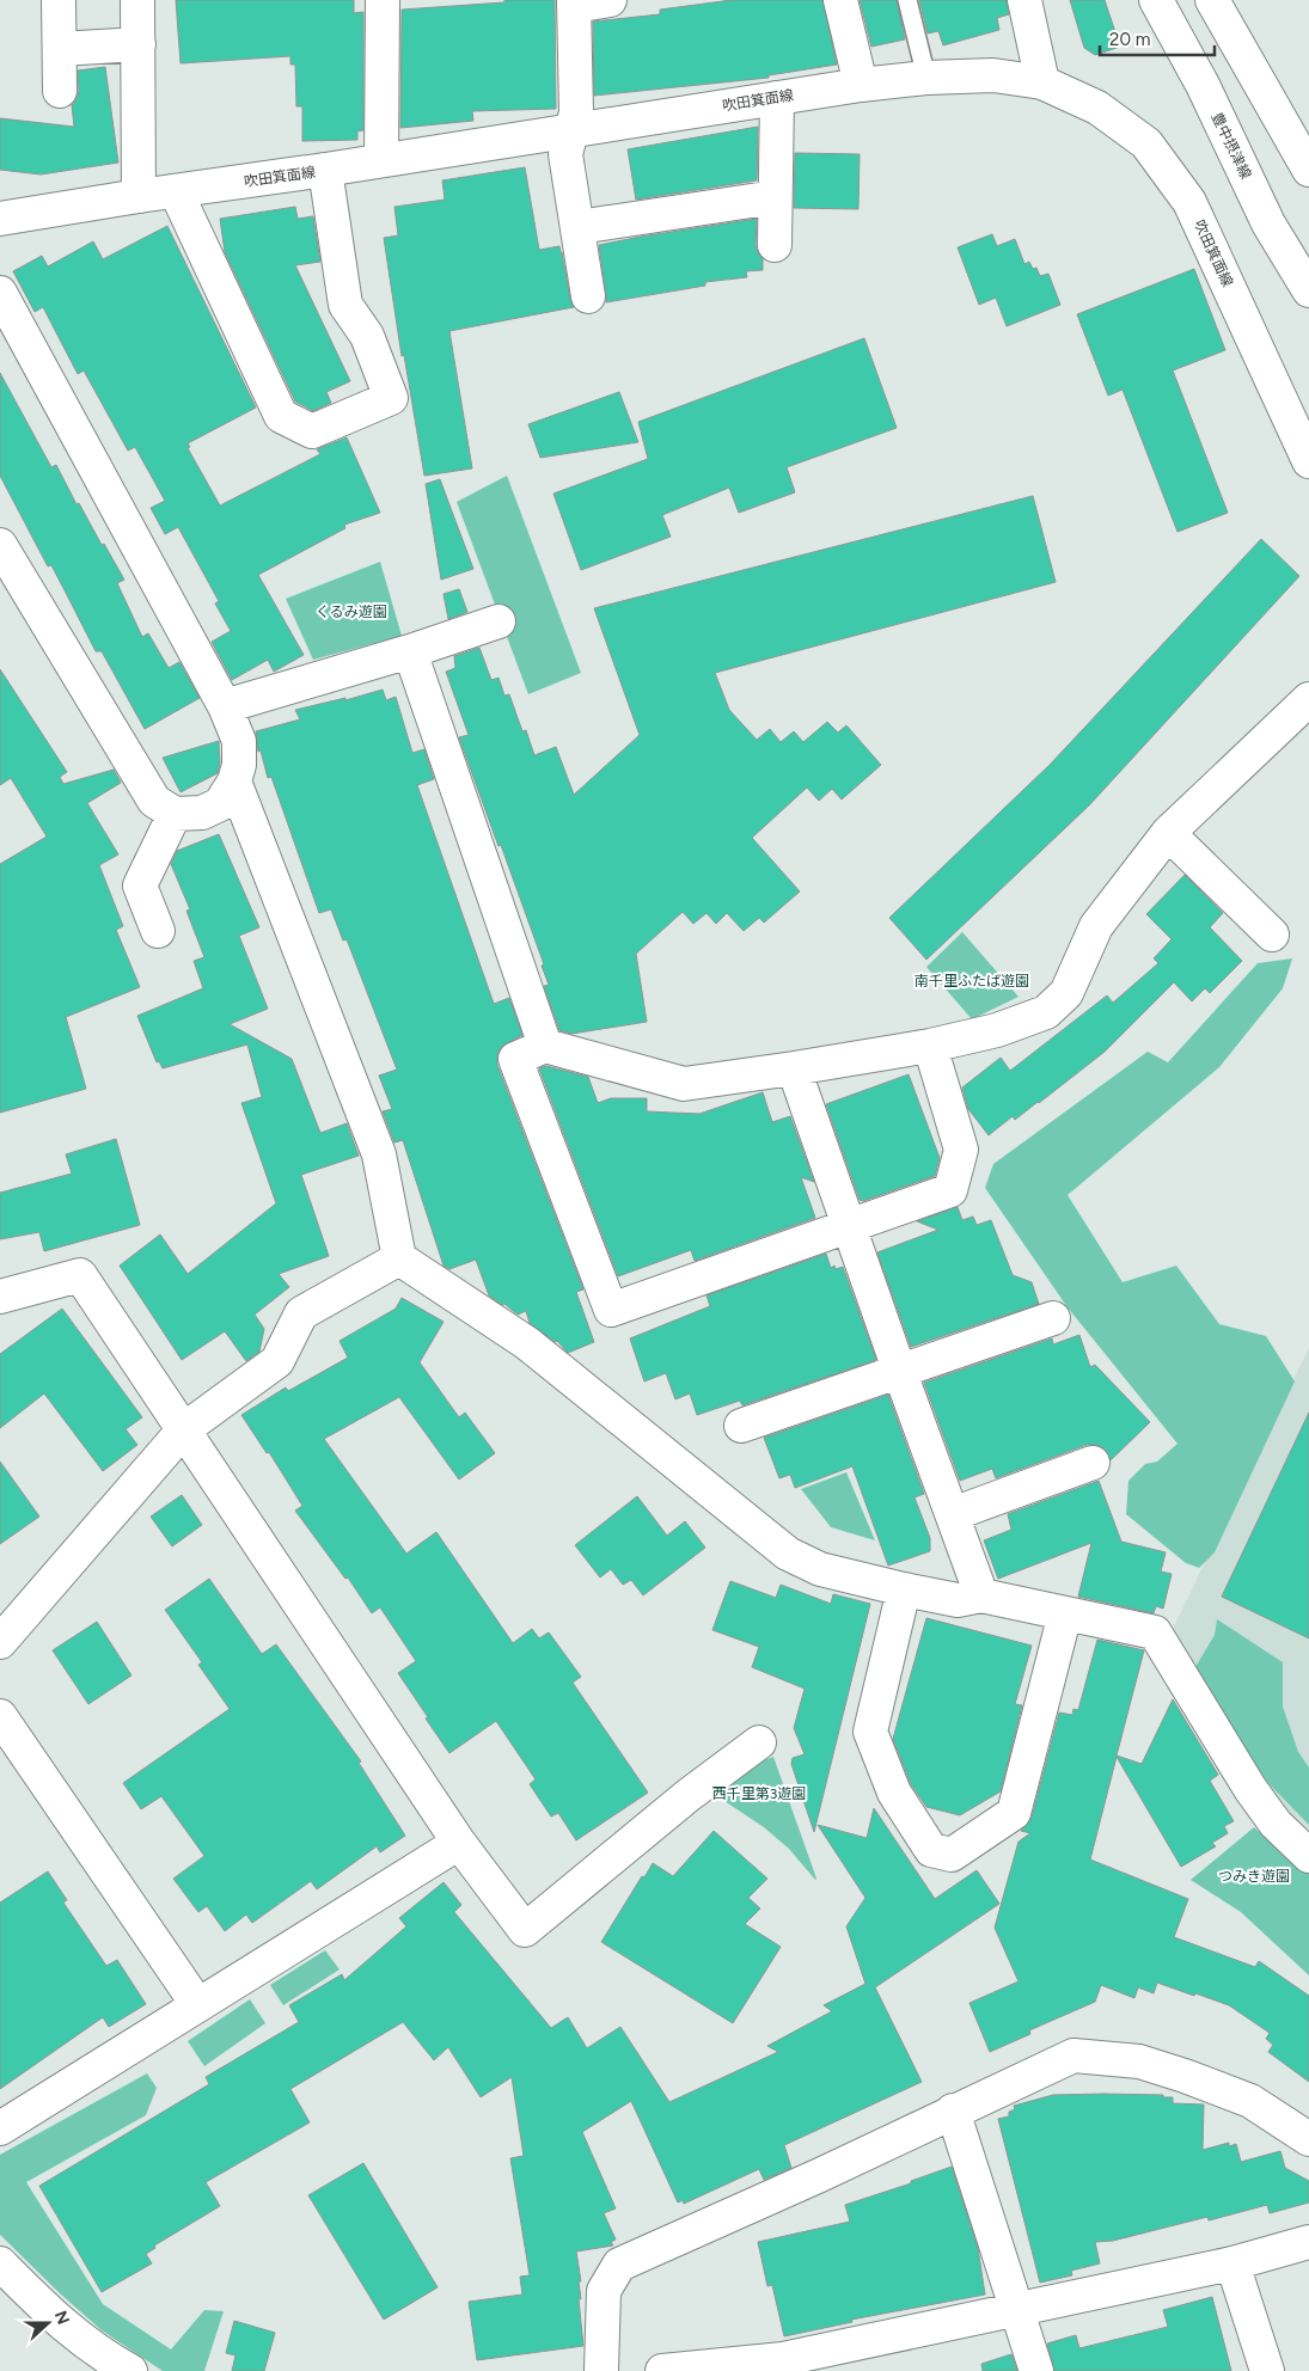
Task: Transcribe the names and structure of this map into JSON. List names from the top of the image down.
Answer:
{
  "streets": {
    "street": ["吹田箕面線", "豊中摂津線"]
  },
  "parks": [
    "くるみ遊園",
    "南千里ふたば遊園",
    "西千里第3遊園",
    "つみき遊園"
  ],
  "scale_bar": "20 m",
  "north": "right"
}
